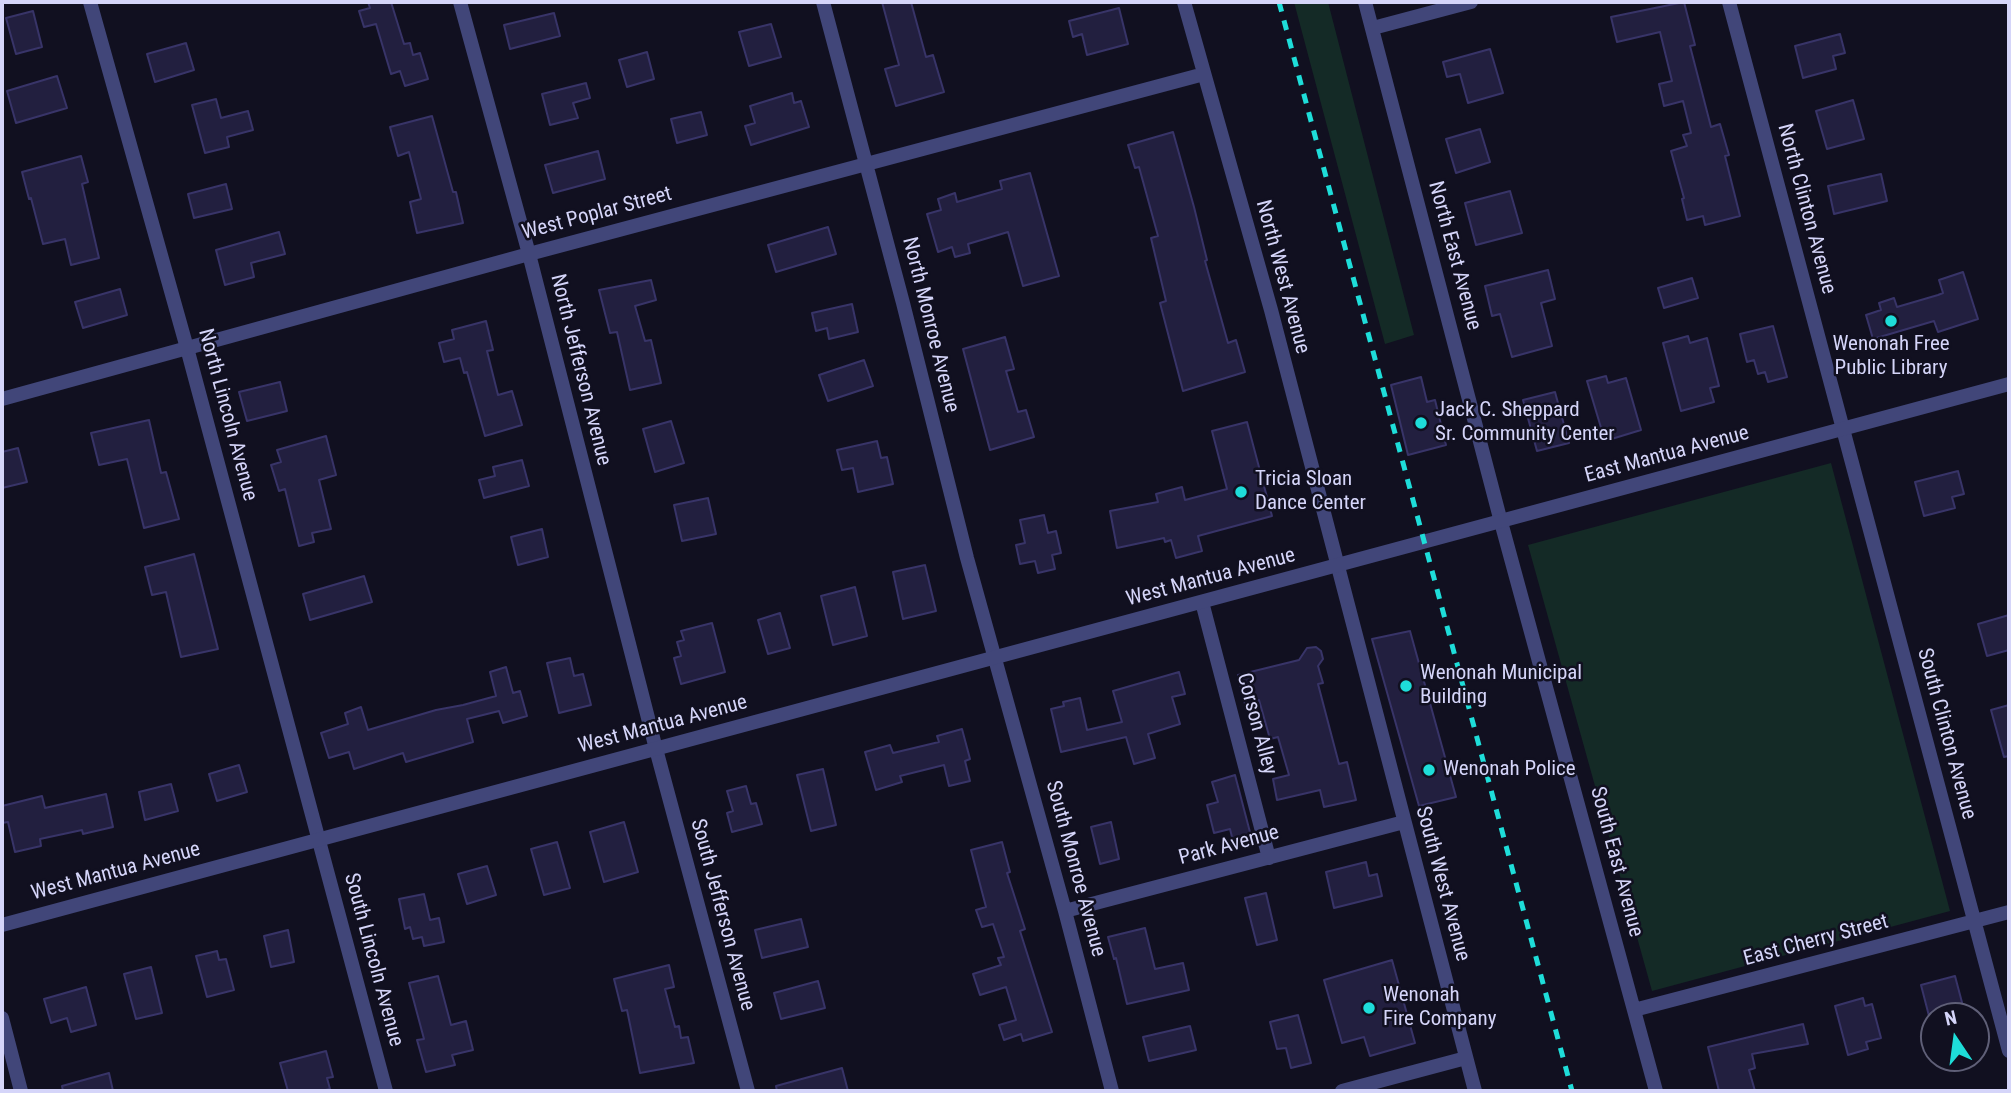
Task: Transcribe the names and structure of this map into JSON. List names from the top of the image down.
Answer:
{
  "streets": {
    "street": [
      "North Clinton Avenue",
      "West Poplar Street",
      "North East Avenue",
      "North West Avenue",
      "North Monroe Avenue",
      "North Jefferson Avenue",
      "North Lincoln Avenue",
      "East Mantua Avenue",
      "West Mantua Avenue",
      "Corson Alley",
      "South Clinton Avenue",
      "Park Avenue",
      "South East Avenue",
      "South Monroe Avenue",
      "South West Avenue",
      "South Jefferson Avenue",
      "East Cherry Street",
      "South Lincoln Avenue"
    ]
  },
  "crossings": [
    ["North Clinton Avenue", "East Mantua Avenue"],
    ["North Clinton Avenue", "South Clinton Avenue"],
    ["West Poplar Street", "North West Avenue"],
    ["West Poplar Street", "North Monroe Avenue"],
    ["West Poplar Street", "North Jefferson Avenue"],
    ["West Poplar Street", "North Lincoln Avenue"],
    ["North East Avenue", "East Mantua Avenue"],
    ["North East Avenue", "South East Avenue"],
    ["North West Avenue", "East Mantua Avenue"],
    ["North West Avenue", "West Mantua Avenue"],
    ["North West Avenue", "South West Avenue"],
    ["North Monroe Avenue", "West Mantua Avenue"],
    ["North Monroe Avenue", "South Monroe Avenue"],
    ["North Jefferson Avenue", "West Mantua Avenue"],
    ["North Jefferson Avenue", "South Jefferson Avenue"],
    ["North Lincoln Avenue", "West Mantua Avenue"],
    ["North Lincoln Avenue", "South Lincoln Avenue"],
    ["East Mantua Avenue", "West Mantua Avenue"],
    ["East Mantua Avenue", "South Clinton Avenue"],
    ["East Mantua Avenue", "South East Avenue"],
    ["East Mantua Avenue", "South West Avenue"],
    ["West Mantua Avenue", "Corson Alley"],
    ["West Mantua Avenue", "South Monroe Avenue"],
    ["West Mantua Avenue", "South West Avenue"],
    ["West Mantua Avenue", "South Jefferson Avenue"],
    ["West Mantua Avenue", "South Lincoln Avenue"],
    ["Corson Alley", "Park Avenue"],
    ["South Clinton Avenue", "East Cherry Street"],
    ["Park Avenue", "South Monroe Avenue"],
    ["Park Avenue", "South West Avenue"],
    ["South East Avenue", "East Cherry Street"]
  ],
  "places": [
    "Wenonah Free Public Library",
    "Jack C. Sheppard Sr. Community Center",
    "Tricia Sloan Dance Center",
    "Wenonah Municipal Building",
    "Wenonah Police",
    "Wenonah Fire Company"
  ],
  "north": "top"
}
